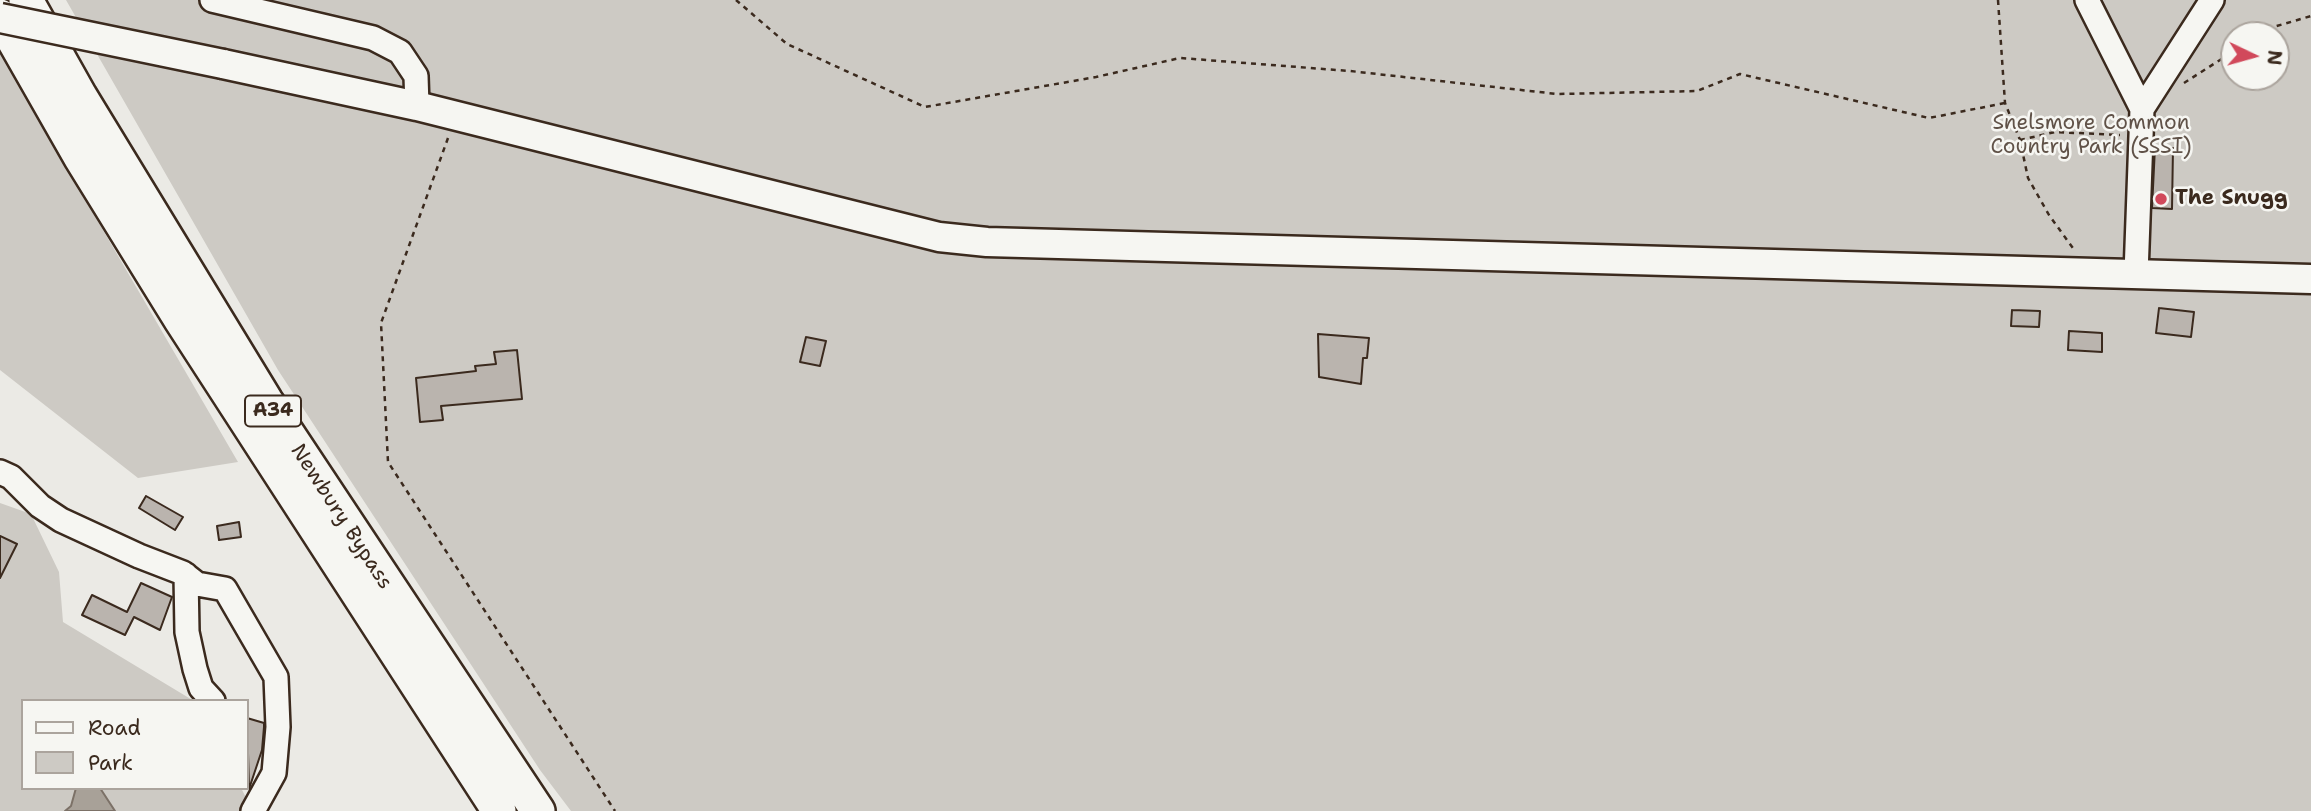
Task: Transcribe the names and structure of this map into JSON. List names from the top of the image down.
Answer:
{
  "streets": {
    "highway": ["A34", "Newbury Bypass"]
  },
  "parks": ["Snelsmore Common Country Park (SSSI)"],
  "places": ["The Snugg"],
  "legend": ["Road", "Park"],
  "north": "right"
}
